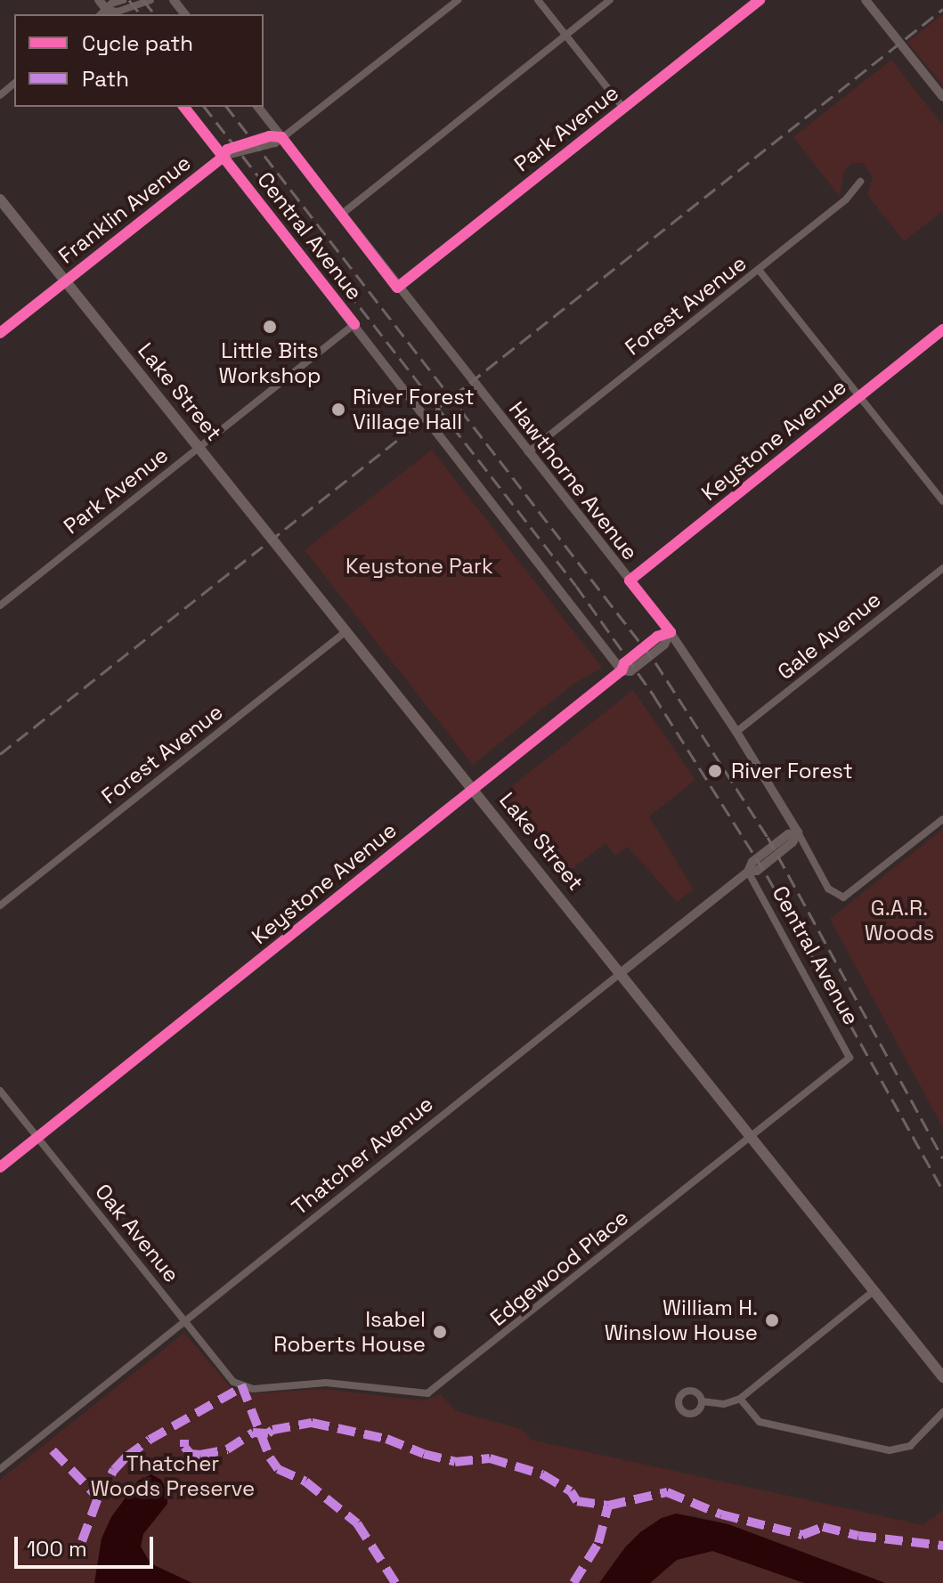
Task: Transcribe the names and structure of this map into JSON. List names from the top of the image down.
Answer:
{
  "streets": {
    "main road": ["Lake Street"],
    "street": [
      "Park Avenue",
      "Franklin Avenue",
      "Central Avenue",
      "Forest Avenue",
      "Keystone Avenue",
      "Hawthorne Avenue",
      "Gale Avenue",
      "Thatcher Avenue",
      "Oak Avenue",
      "Edgewood Place"
    ]
  },
  "crossings": [
    ["Park Avenue", "Central Avenue"],
    ["Park Avenue", "Lake Street"],
    ["Park Avenue", "Hawthorne Avenue"],
    ["Franklin Avenue", "Central Avenue"],
    ["Franklin Avenue", "Lake Street"],
    ["Franklin Avenue", "Hawthorne Avenue"],
    ["Central Avenue", "Keystone Avenue"],
    ["Central Avenue", "Thatcher Avenue"],
    ["Central Avenue", "Edgewood Place"],
    ["Forest Avenue", "Lake Street"],
    ["Forest Avenue", "Hawthorne Avenue"],
    ["Lake Street", "Keystone Avenue"],
    ["Lake Street", "Thatcher Avenue"],
    ["Lake Street", "Edgewood Place"],
    ["Keystone Avenue", "Hawthorne Avenue"],
    ["Keystone Avenue", "Oak Avenue"],
    ["Hawthorne Avenue", "Gale Avenue"],
    ["Hawthorne Avenue", "Thatcher Avenue"],
    ["Thatcher Avenue", "Oak Avenue"],
    ["Oak Avenue", "Edgewood Place"]
  ],
  "parks": ["Keystone Park", "G.A.R. Woods", "Thatcher Woods Preserve"],
  "places": [
    "Little Bits Workshop",
    "River Forest Village Hall",
    "River Forest",
    "William H. Winslow House",
    "Isabel Roberts House"
  ],
  "legend": ["Cycle path", "Path"],
  "scale_bar": "100 m"
}
